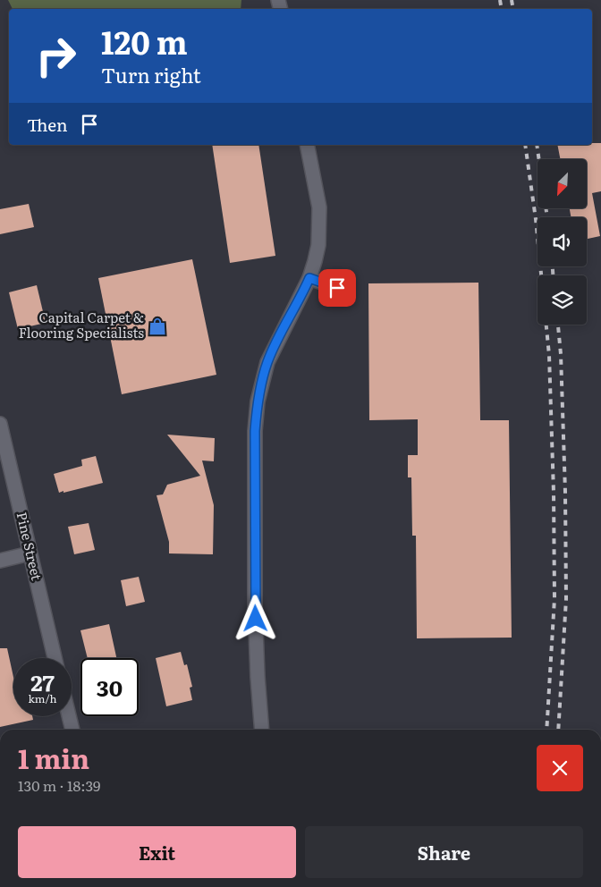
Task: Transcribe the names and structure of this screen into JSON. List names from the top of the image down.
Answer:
{
  "streets": {
    "street": ["Pine Street"]
  },
  "places": {
    "shop": ["Capital Carpet & Flooring Specialists"]
  },
  "north": "bottom left",
  "page": {
    "turn": ["120 m", "Turn right"],
    "then": "Then",
    "speed": "27 km/h",
    "limit": "30",
    "heading": ["1 min", "130 m · 18:39"],
    "buttons": ["Exit", "Share"]
  }
}
